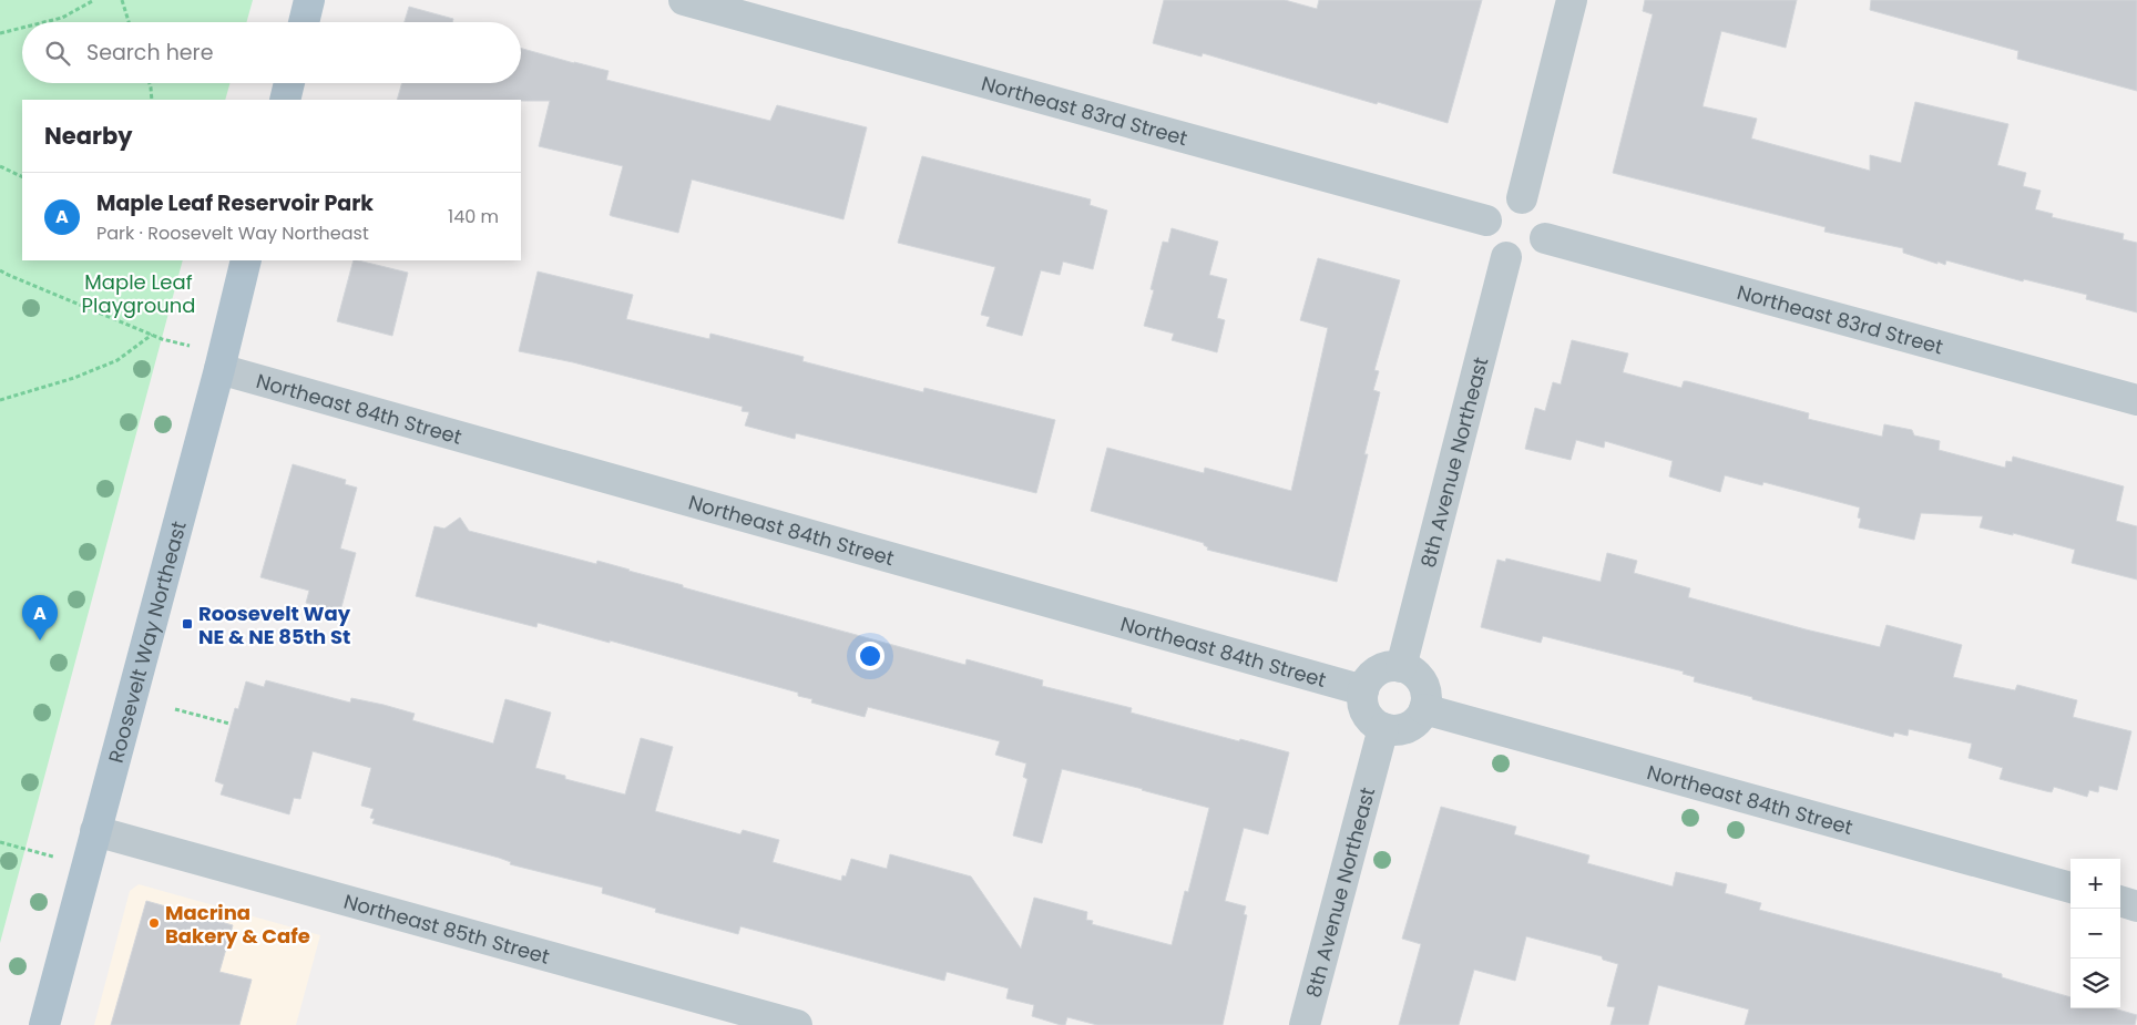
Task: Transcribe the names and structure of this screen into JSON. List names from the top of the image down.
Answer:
{
  "streets": {
    "main road": ["Roosevelt Way Northeast"],
    "street": [
      "Northeast 83rd Street",
      "Northeast 84th Street",
      "8th Avenue Northeast",
      "Northeast 85th Street"
    ]
  },
  "crossings": [
    ["Northeast 83rd Street", "8th Avenue Northeast"],
    ["Northeast 84th Street", "8th Avenue Northeast"],
    ["Northeast 84th Street", "Roosevelt Way Northeast"],
    ["Roosevelt Way Northeast", "Northeast 85th Street"]
  ],
  "parks": ["Maple Leaf Playground"],
  "places": {
    "transit": ["Roosevelt Way NE & NE 85th St"],
    "other": ["Macrina Bakery & Cafe"]
  },
  "page": {
    "search": "Search here",
    "heading": "Nearby",
    "list": [
      {
        "mark": "A",
        "name": "Maple Leaf Reservoir Park",
        "note": "Park · Roosevelt Way Northeast",
        "value": "140 m"
      }
    ],
    "pins": "A",
    "map_buttons": ["+", "−"]
  }
}
